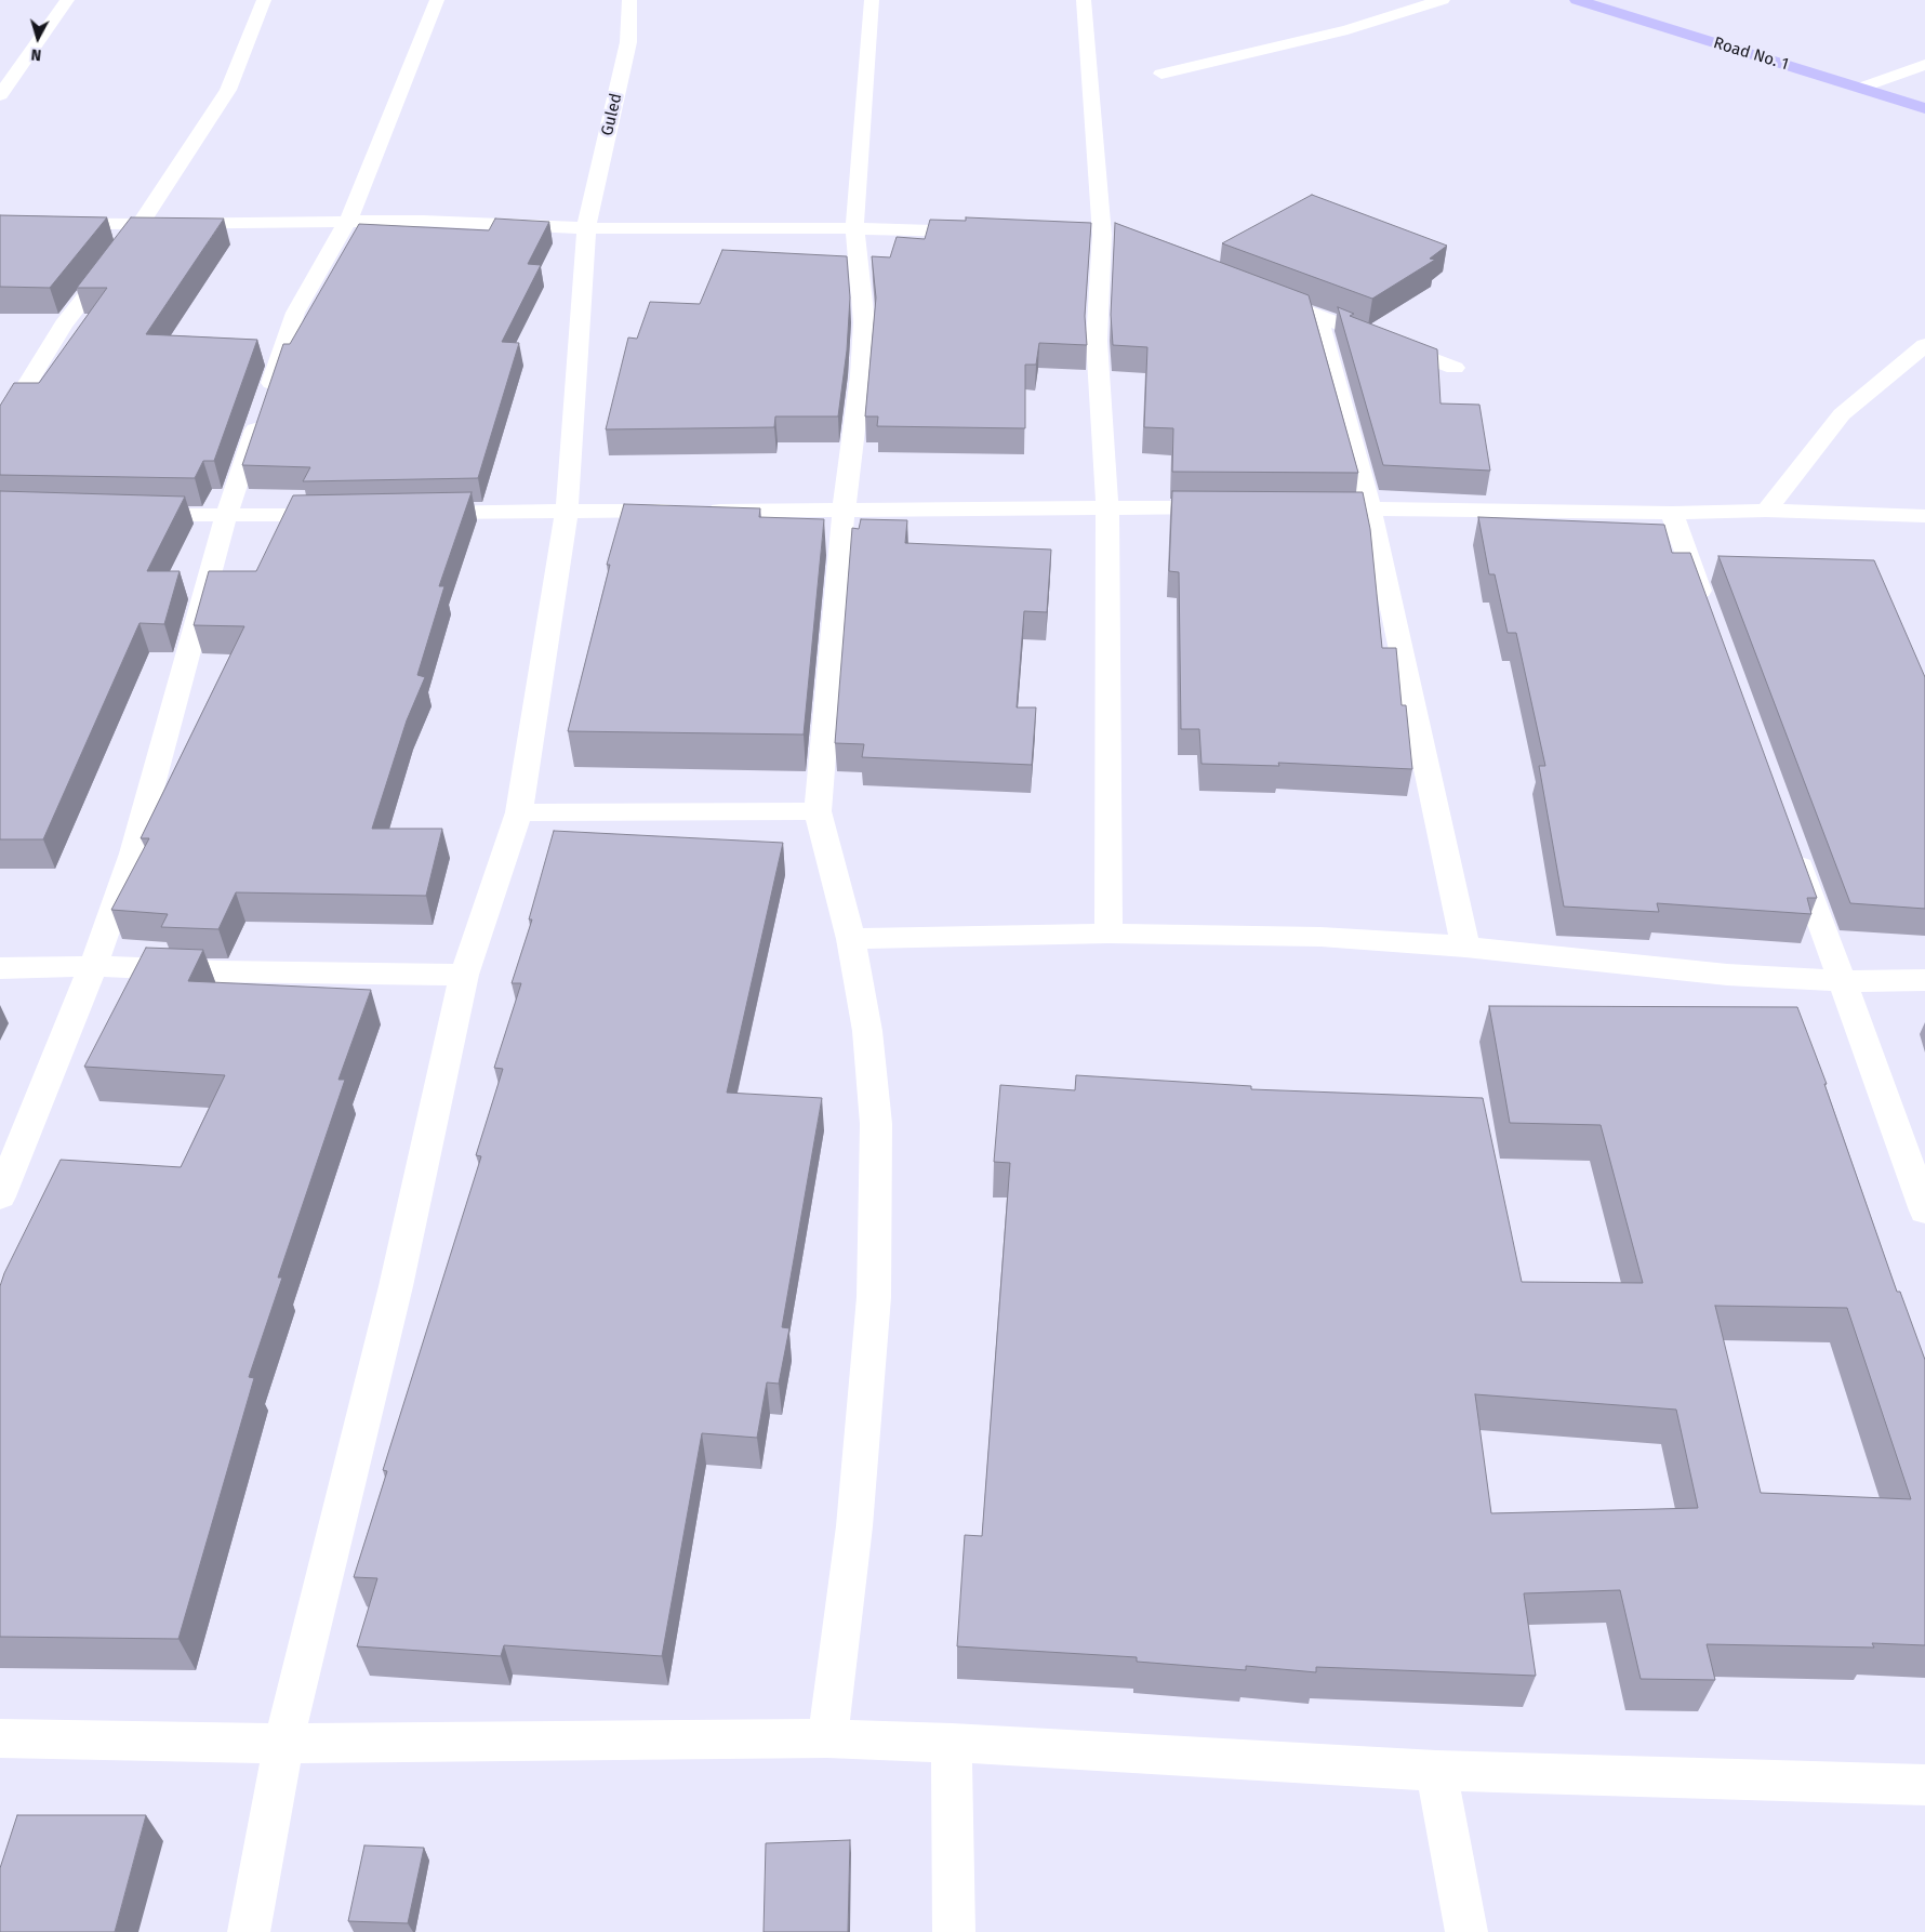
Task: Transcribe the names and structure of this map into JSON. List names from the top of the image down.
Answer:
{
  "streets": {
    "highway": ["Road No. 1"],
    "street": ["Guled"]
  },
  "north": "bottom"
}
